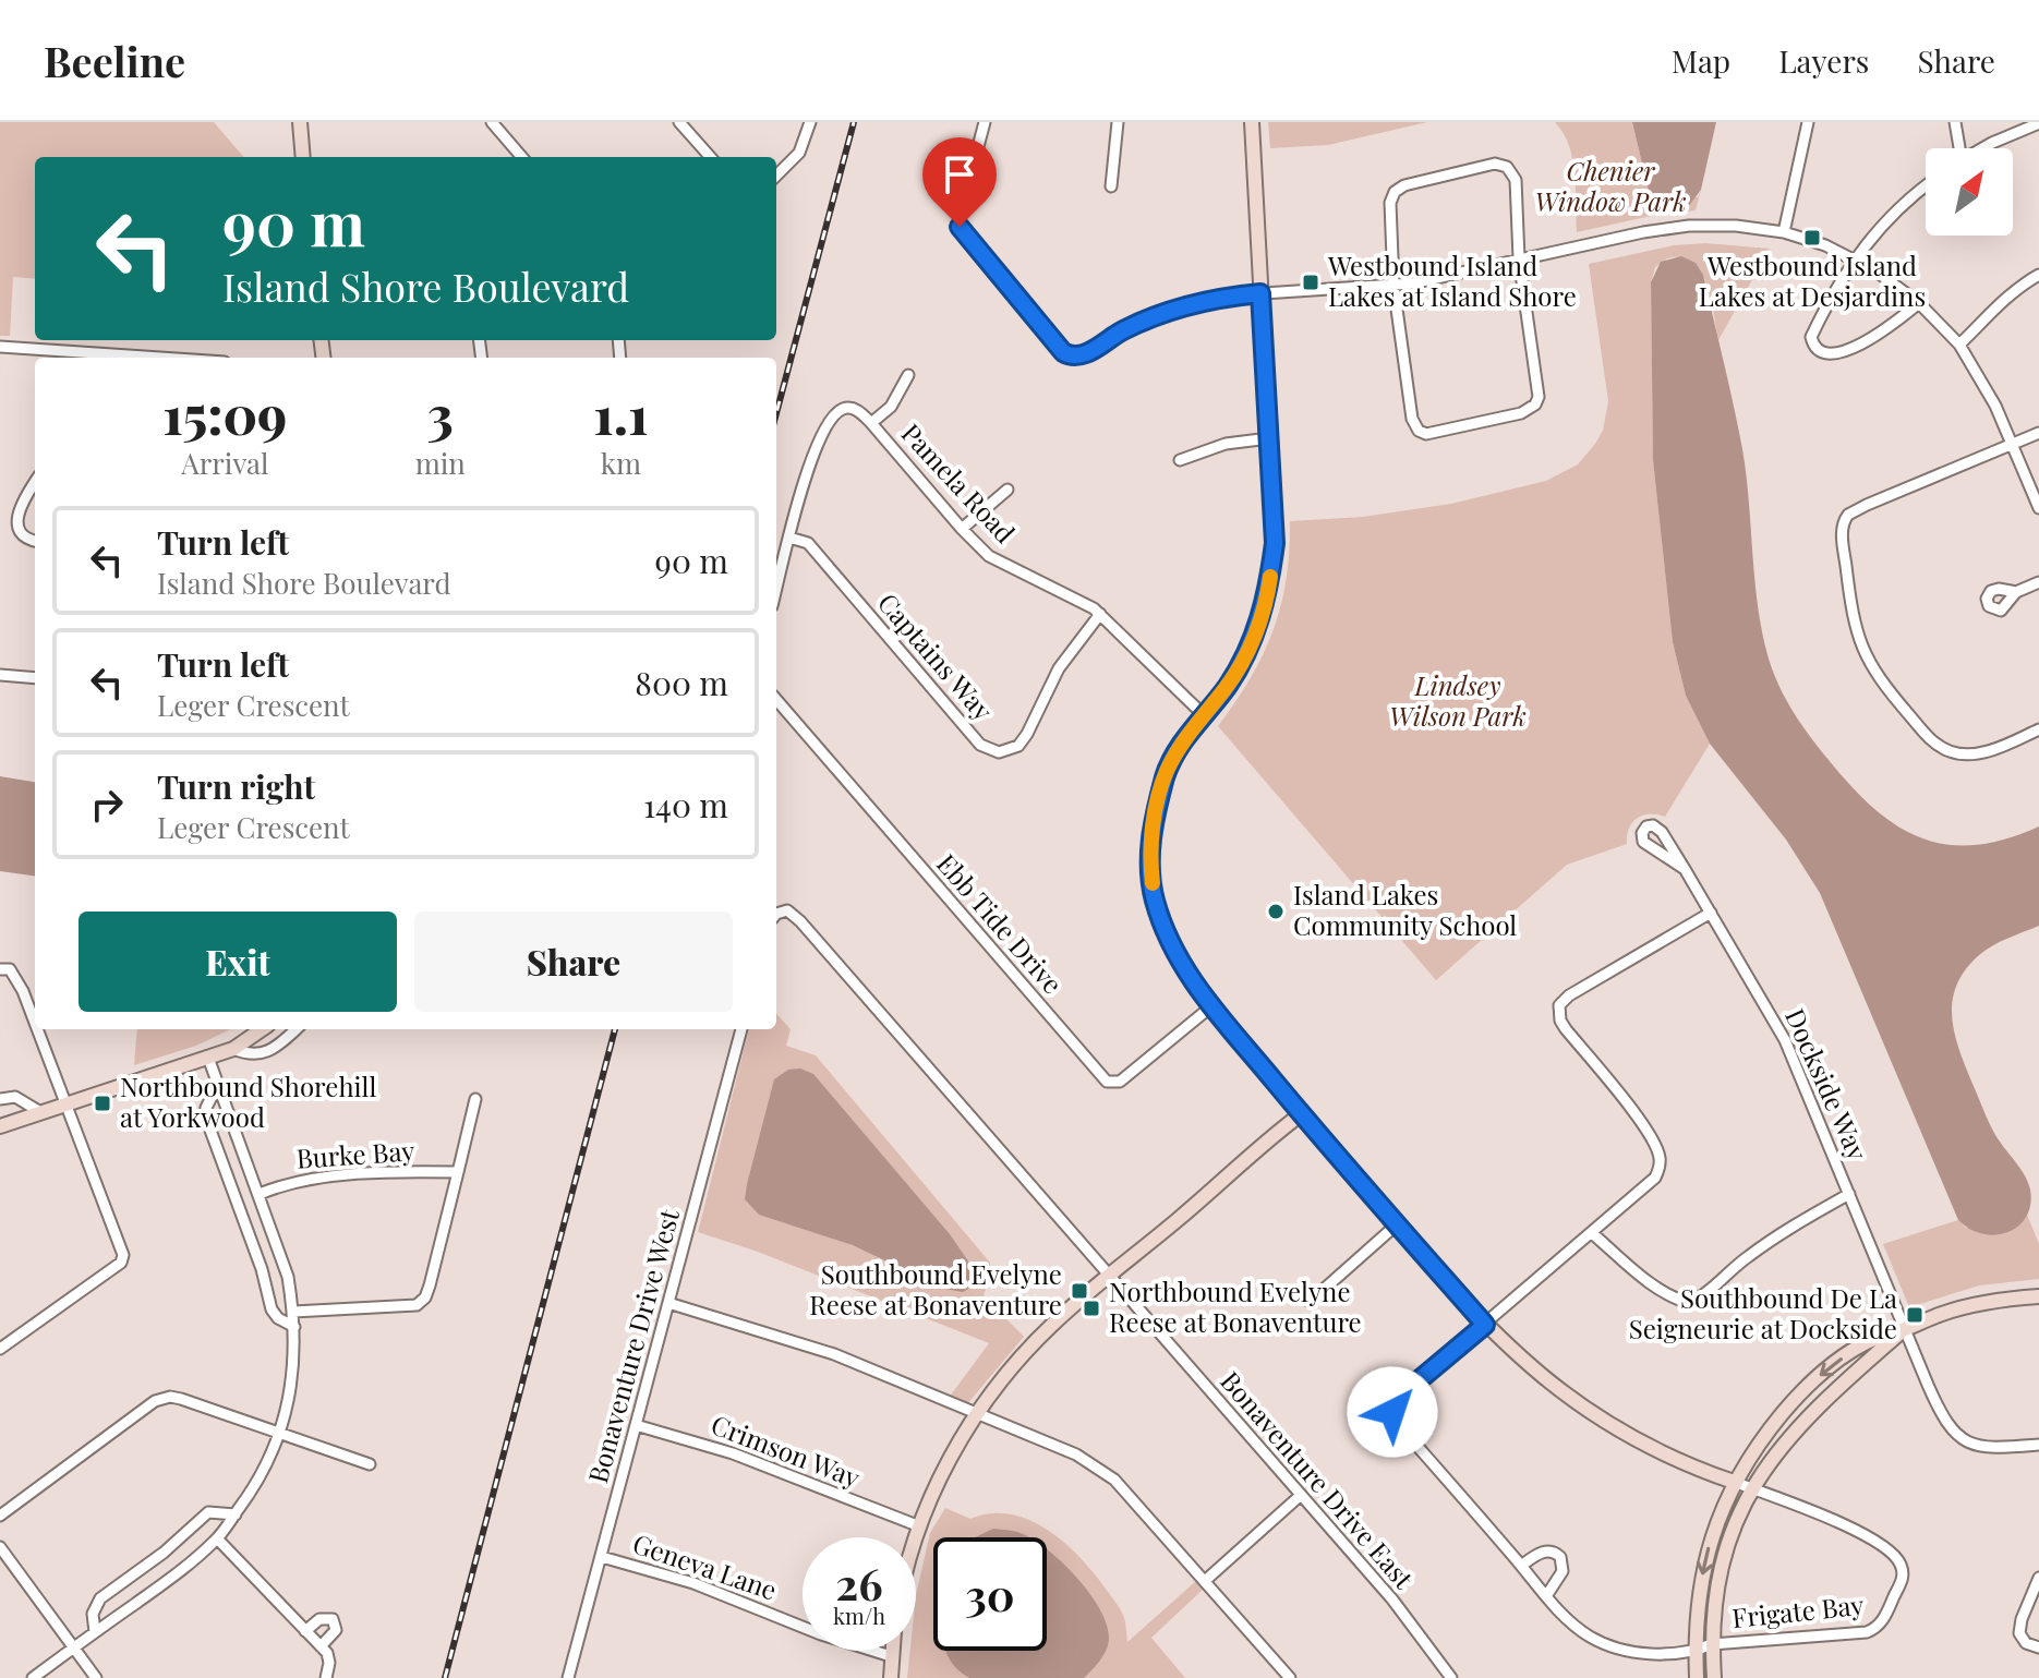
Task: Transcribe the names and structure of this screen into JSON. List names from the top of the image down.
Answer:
{
  "streets": {
    "street": [
      "Pamela Road",
      "Captains Way",
      "Ebb Tide Drive",
      "Dockside Way",
      "Burke Bay",
      "Bonaventure Drive West",
      "Crimson Way",
      "Bonaventure Drive East",
      "Geneva Lane",
      "Frigate Bay"
    ]
  },
  "crossings": [
    ["Pamela Road", "Captains Way"],
    ["Bonaventure Drive West", "Crimson Way"],
    ["Bonaventure Drive West", "Geneva Lane"]
  ],
  "parks": ["Chenier Window Park", "Lindsey Wilson Park"],
  "places": {
    "transit": [
      "Westbound Island Lakes at Desjardins",
      "Westbound Island Lakes at Island Shore",
      "Northbound Shorehill at Yorkwood",
      "Southbound Evelyne Reese at Bonaventure",
      "Northbound Evelyne Reese at Bonaventure",
      "Southbound De La Seigneurie at Dockside"
    ],
    "other": ["Island Lakes Community School"]
  },
  "north": "top right",
  "page": {
    "header": "Beeline",
    "nav": ["Map", "Layers", "Share"],
    "turn": ["90 m", "Island Shore Boulevard"],
    "eta": [
      "15:09",
      "Arrival",
      "3",
      "min",
      "1.1",
      "km"
    ],
    "list": [
      {
        "name": "Turn left",
        "note": "Island Shore Boulevard",
        "value": "90 m"
      },
      {
        "name": "Turn left",
        "note": "Leger Crescent",
        "value": "800 m"
      },
      {
        "name": "Turn right",
        "note": "Leger Crescent",
        "value": "140 m"
      }
    ],
    "buttons": ["Exit", "Share"],
    "speed": "26 km/h",
    "limit": "30"
  }
}
